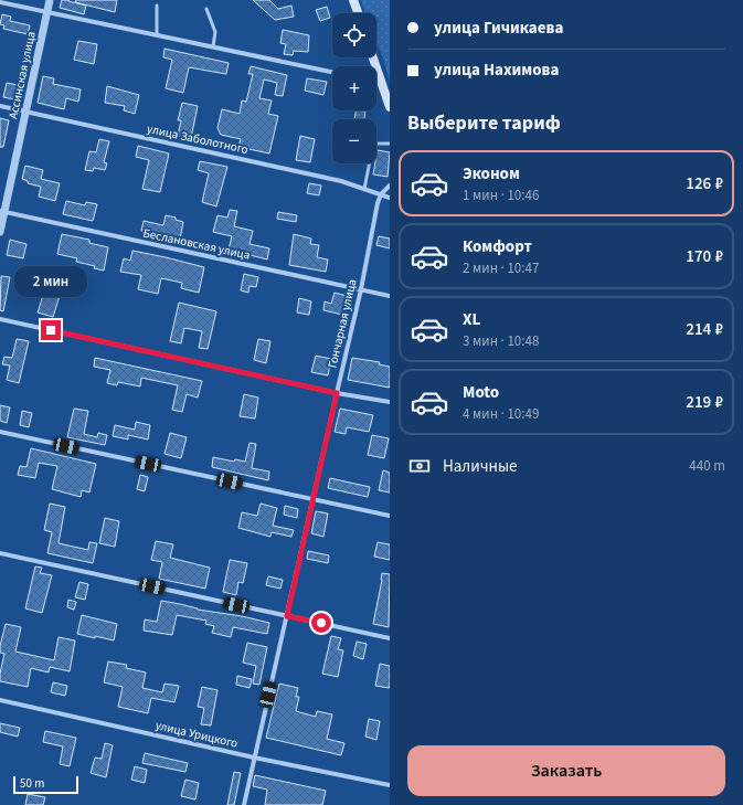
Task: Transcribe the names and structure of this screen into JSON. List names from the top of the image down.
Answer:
{
  "streets": {
    "street": [
      "Ассинская улица",
      "улица Заболотного",
      "Беслановская улица",
      "Гончарная улица",
      "улица Урицкого"
    ]
  },
  "crossings": [
    ["Ассинская улица", "улица Заболотного"],
    ["Ассинская улица", "Беслановская улица"],
    ["улица Заболотного", "Гончарная улица"],
    ["Беслановская улица", "Гончарная улица"],
    ["Гончарная улица", "улица Урицкого"]
  ],
  "scale_bar": "50 m",
  "page": {
    "banner": ["улица Гичикаева", "улица Нахимова"],
    "map_buttons": ["+", "−"],
    "heading": "Выберите тариф",
    "list": [
      {
        "name": "Эконом",
        "note": "1 мин · 10:46",
        "value": "126 ₽"
      },
      {
        "name": "Комфорт",
        "note": "2 мин · 10:47",
        "value": "170 ₽"
      },
      {
        "name": "XL",
        "note": "3 мин · 10:48",
        "value": "214 ₽"
      },
      {
        "name": "Moto",
        "note": "4 мин · 10:49",
        "value": "219 ₽"
      }
    ],
    "bubble": "2 мин",
    "pay": ["Наличные", "440 m"],
    "buttons": "Заказать",
    "scale": "50 m"
  }
}
